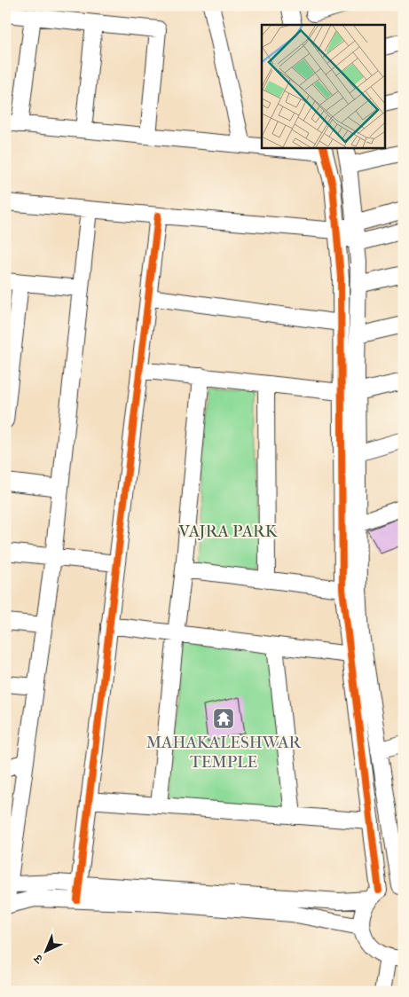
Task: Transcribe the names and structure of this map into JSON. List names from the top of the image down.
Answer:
{
  "parks": ["VAJRA PARK"],
  "places": {
    "temple": ["MAHAKALESHWAR TEMPLE"]
  },
  "north": "bottom left"
}
